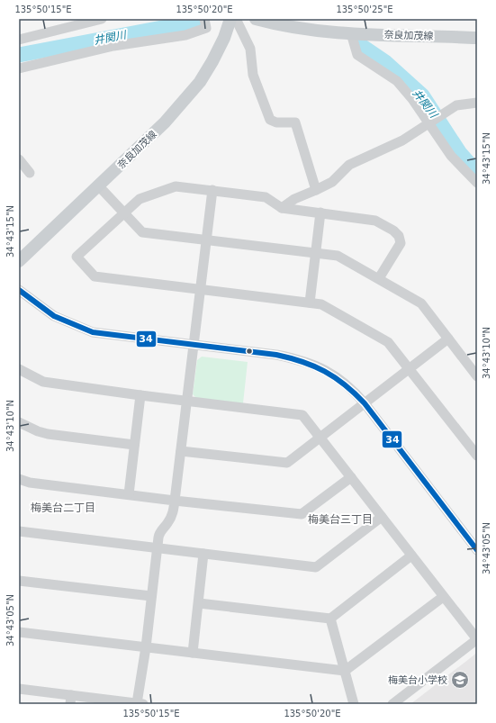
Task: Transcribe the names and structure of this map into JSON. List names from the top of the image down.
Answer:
{
  "streets": {
    "main road": ["奈良加茂線"]
  },
  "districts": ["梅美台二丁目", "梅美台三丁目"],
  "water": ["井関川"],
  "places": {
    "school or university": ["梅美台小学校"]
  },
  "lines": ["transit line 34"],
  "coordinates": [
    "135°50'15\"E",
    "135°50'20\"E",
    "135°50'25\"E",
    "34°43'15\"N",
    "34°43'10\"N",
    "34°43'05\"N"
  ]
}
